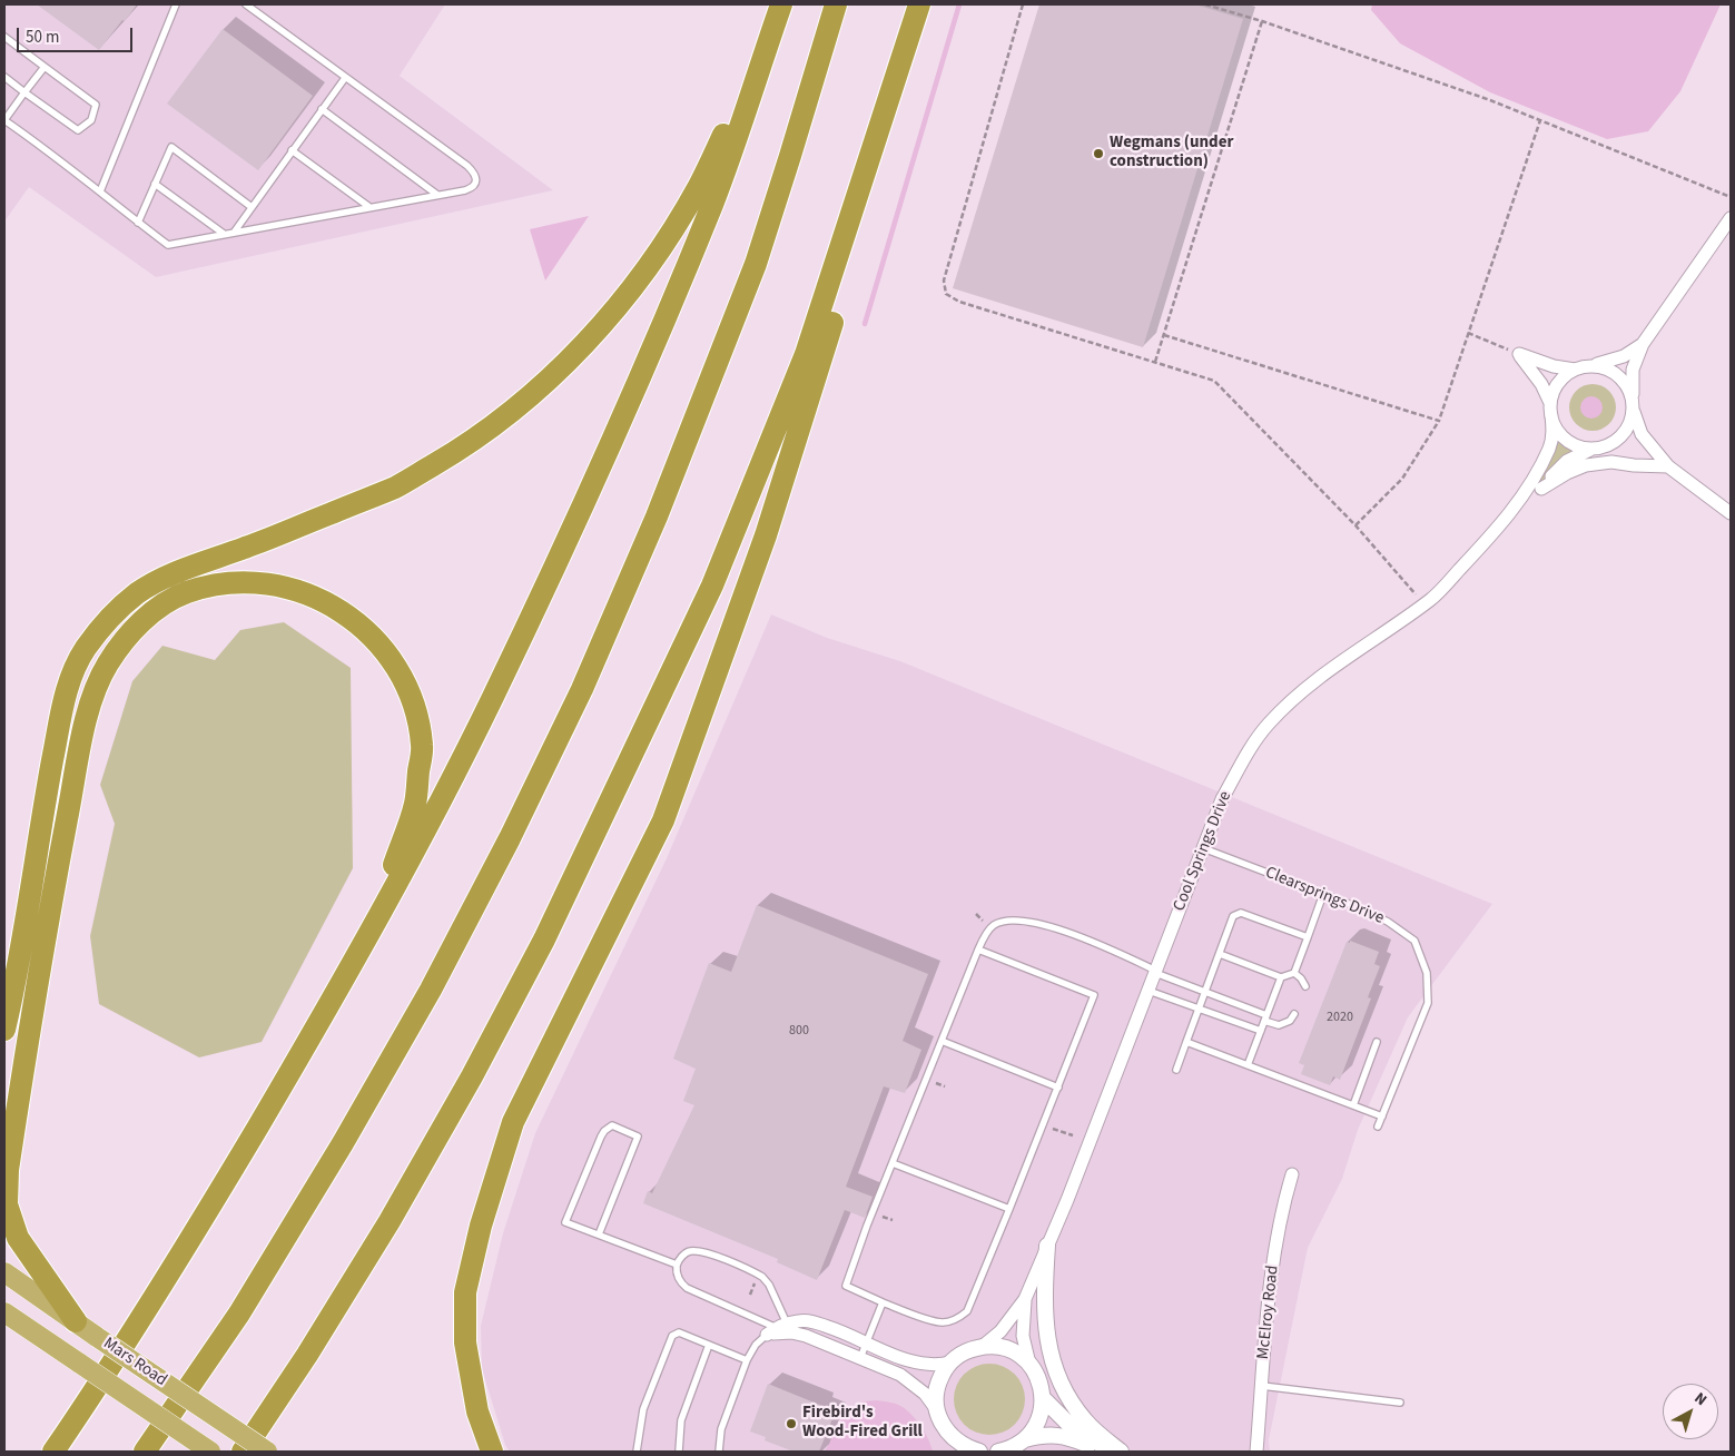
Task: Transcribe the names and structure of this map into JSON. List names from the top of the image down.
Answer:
{
  "streets": {
    "highway": ["Mars Road"],
    "street": ["Cool Springs Drive", "McElroy Road"],
    "lane": ["Clearsprings Drive"]
  },
  "crossings": [
    ["Cool Springs Drive", "Clearsprings Drive"]
  ],
  "places": ["Wegmans (under construction)", "Firebird's Wood-Fired Grill"],
  "house_numbers": ["2020", "800"],
  "scale_bar": "50 m",
  "north": "top right"
}
